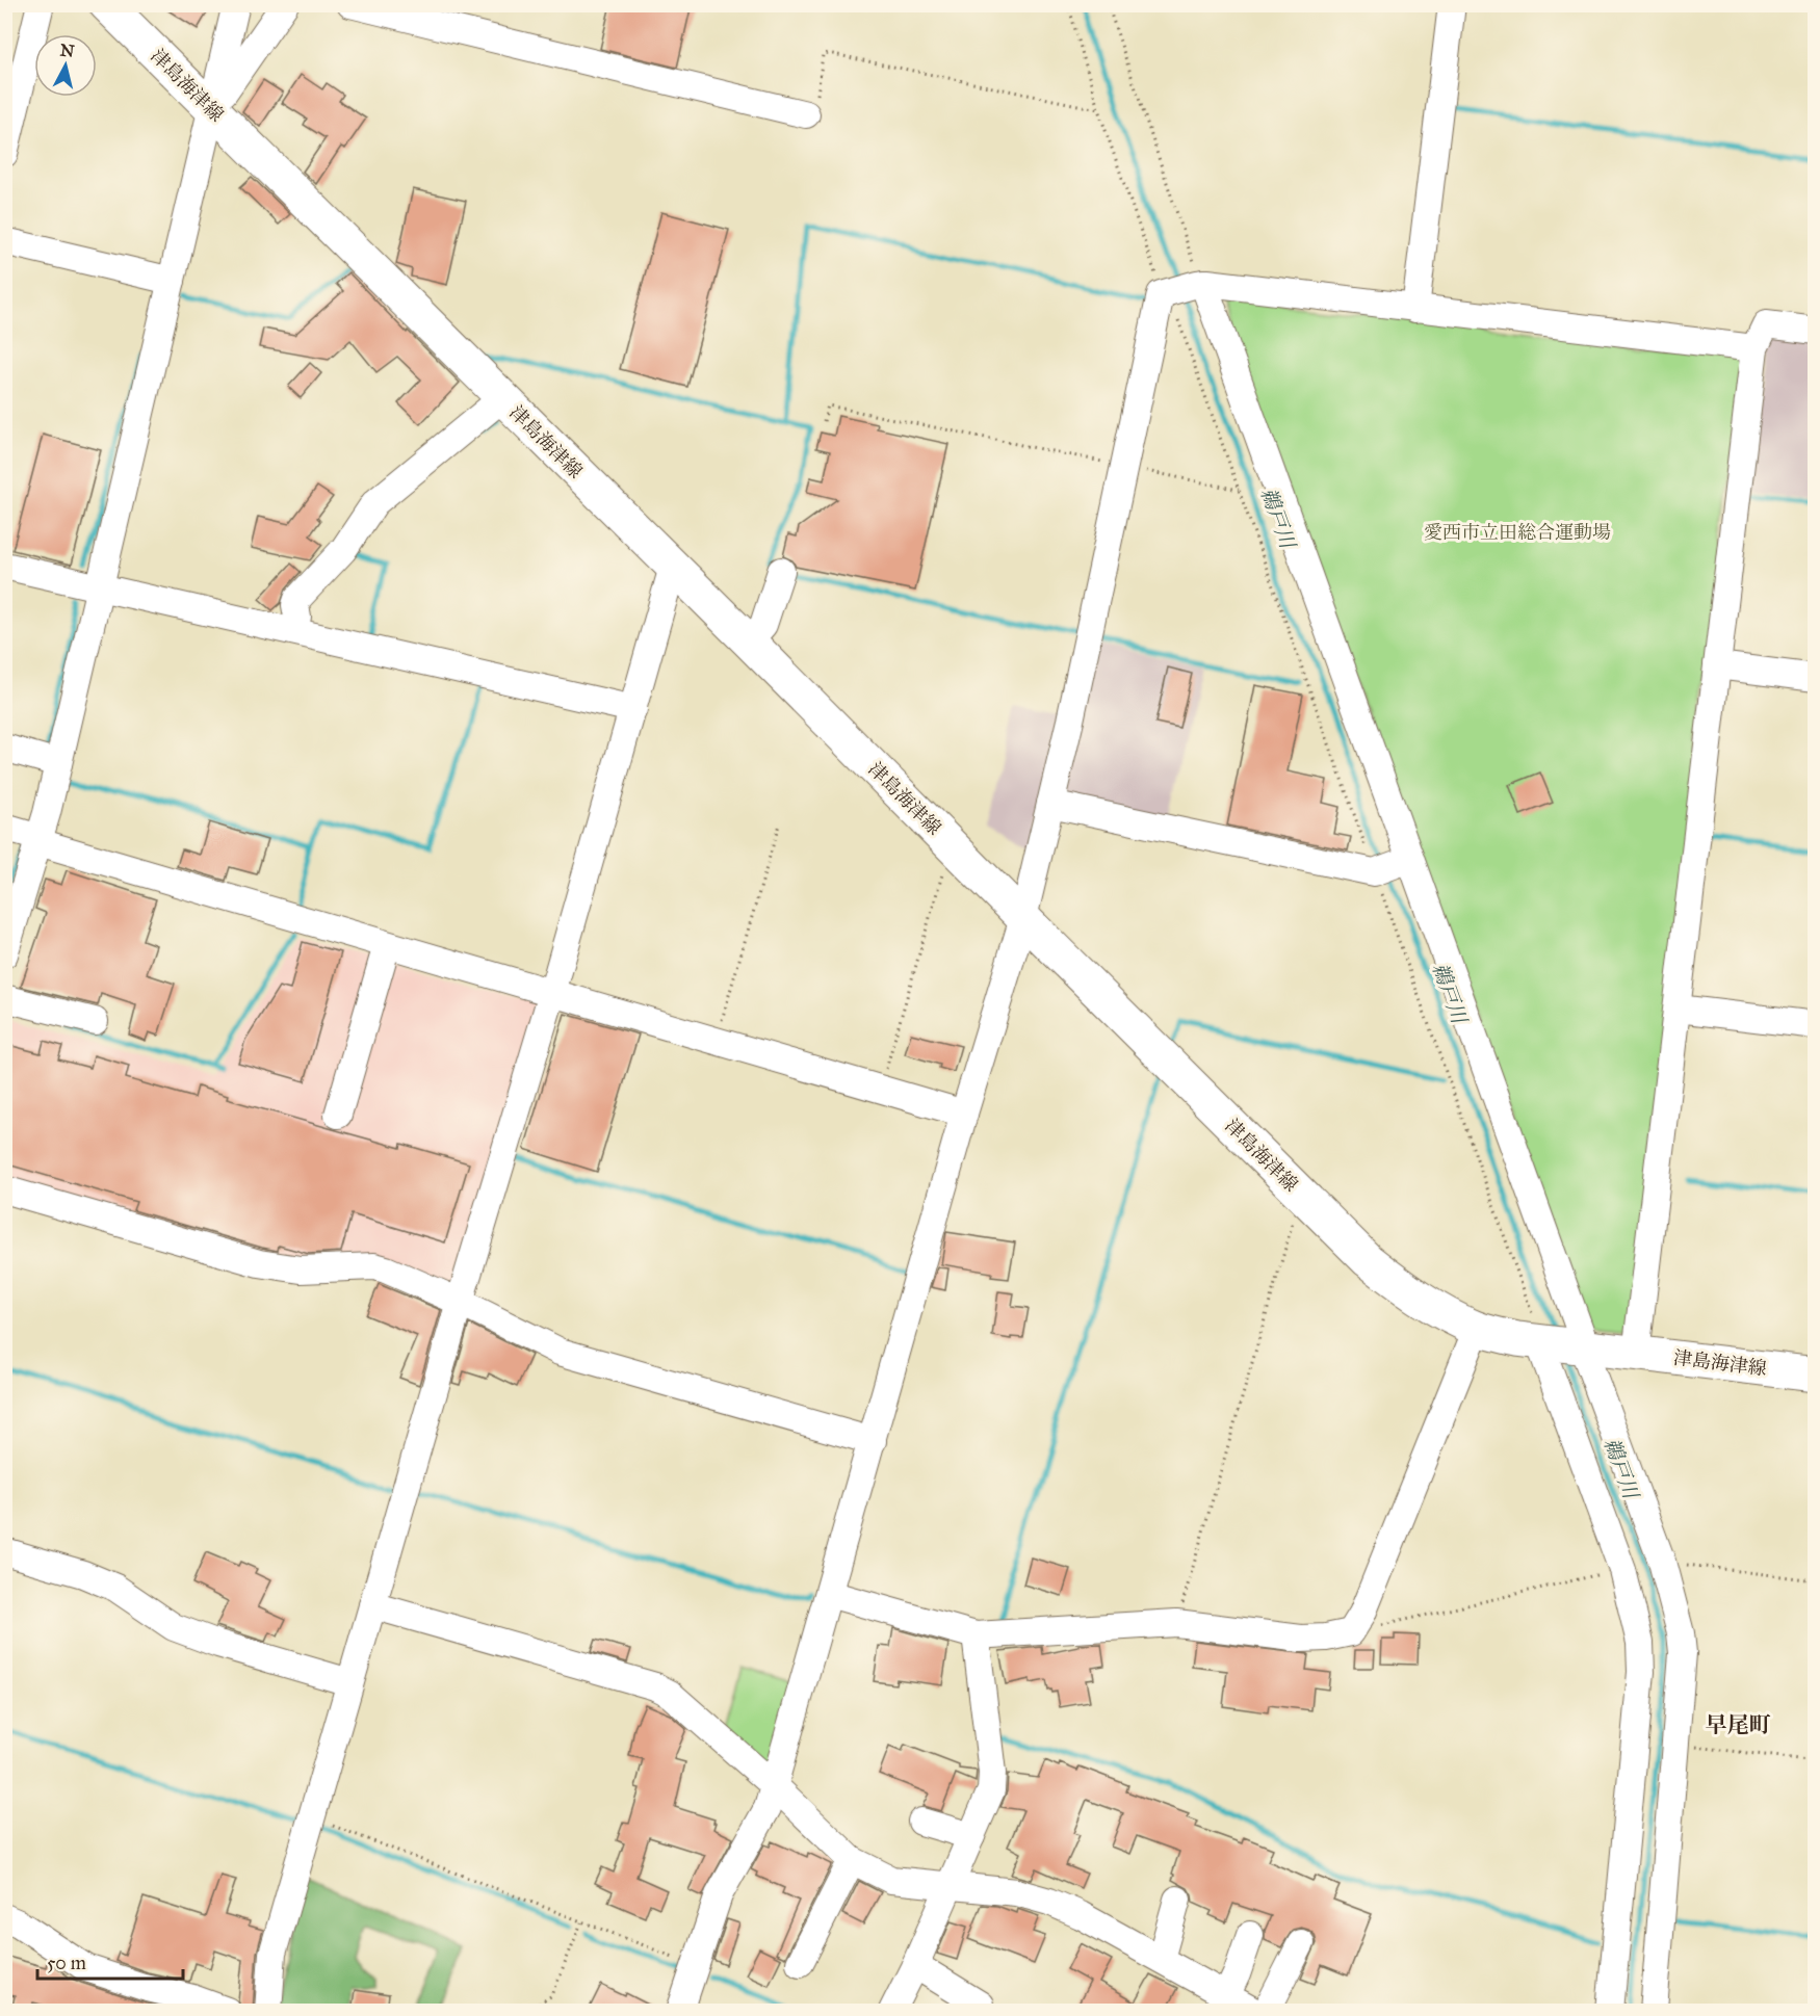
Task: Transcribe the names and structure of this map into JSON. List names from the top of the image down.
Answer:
{
  "streets": {
    "main road": ["津島海津線"]
  },
  "districts": ["早尾町"],
  "water": ["鵜戸川"],
  "parks": ["愛西市立田総合運動場"],
  "scale_bar": "50 m",
  "north": "top"
}
